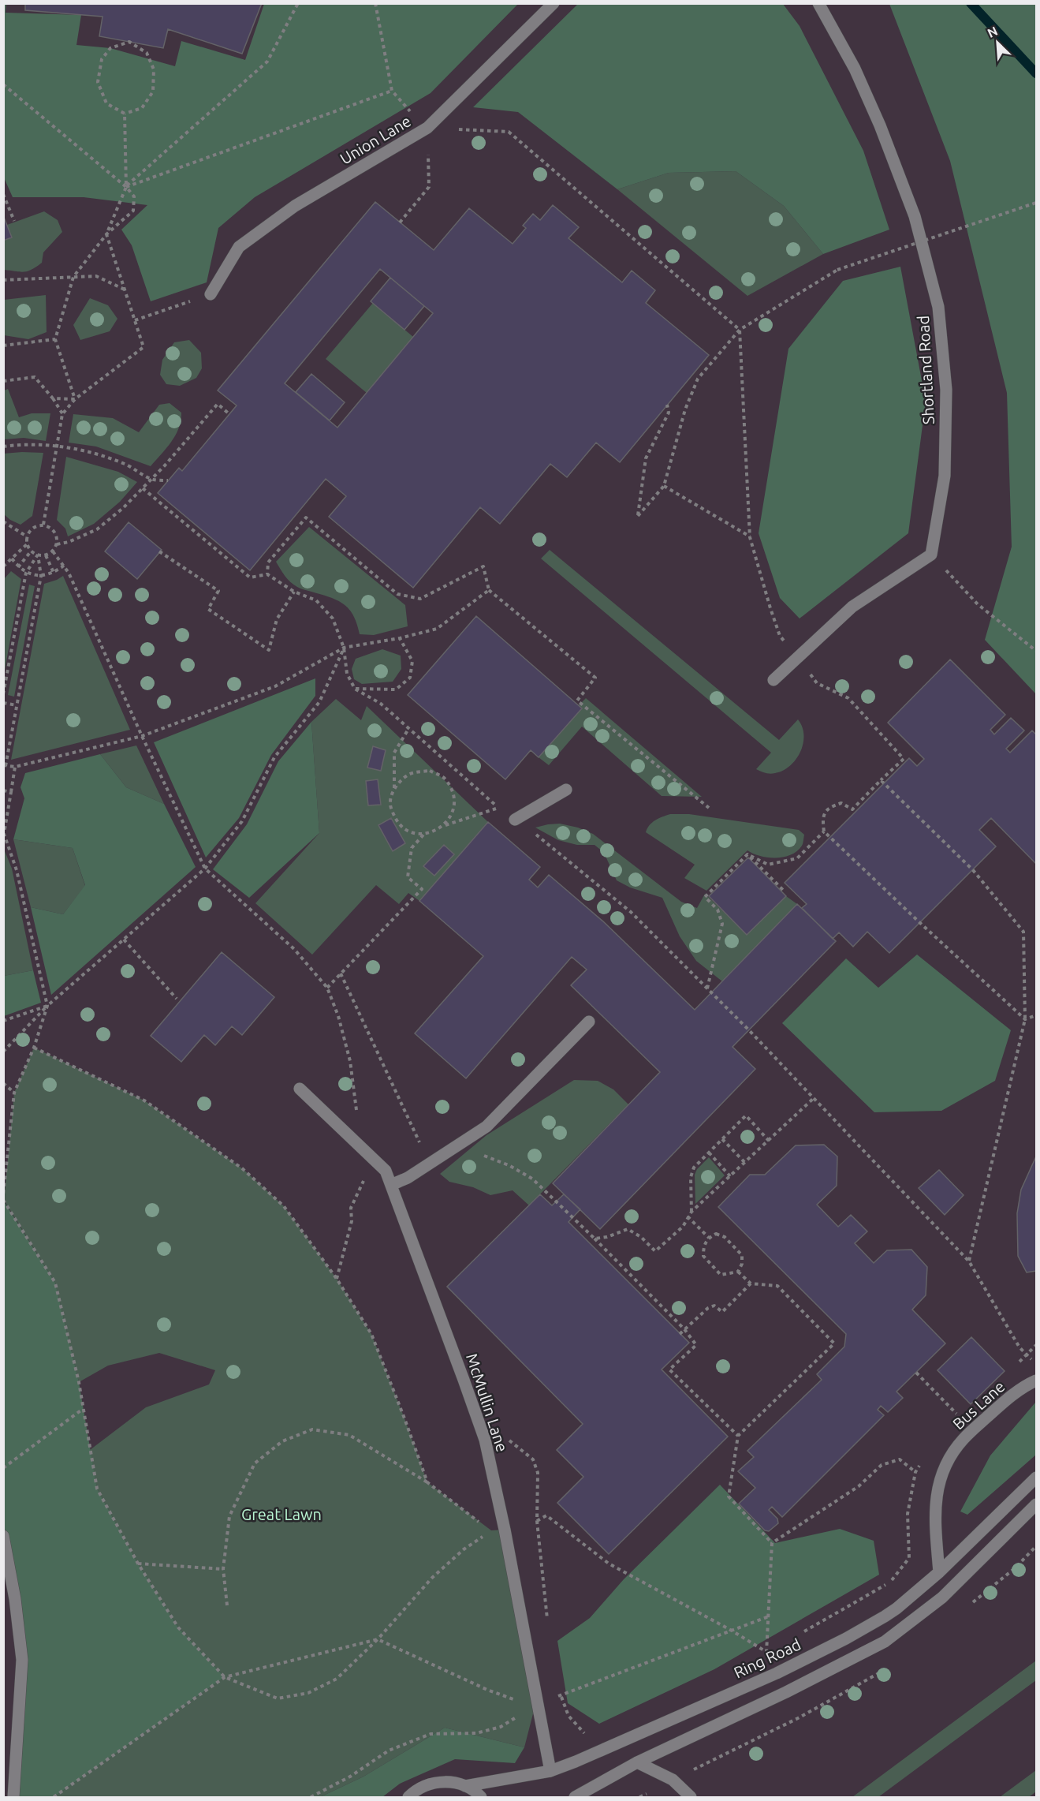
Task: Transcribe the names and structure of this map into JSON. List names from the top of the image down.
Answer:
{
  "streets": {
    "street": [
      "Union Lane",
      "Shortland Road",
      "McMullin Lane",
      "Bus Lane",
      "Ring Road"
    ]
  },
  "crossings": [
    ["McMullin Lane", "Ring Road"],
    ["Bus Lane", "Ring Road"]
  ],
  "parks": ["Great Lawn"],
  "north": "top left"
}
